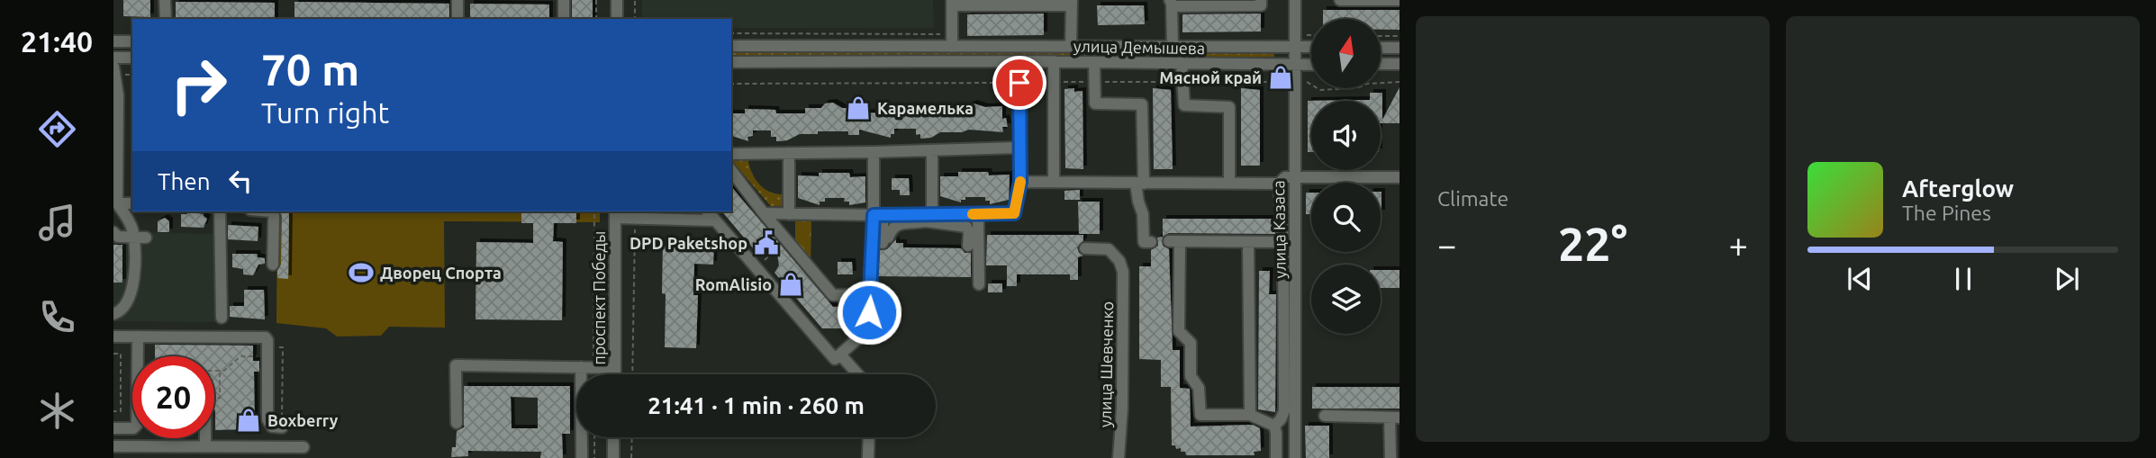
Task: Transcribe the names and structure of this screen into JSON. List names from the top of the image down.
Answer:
{
  "streets": {
    "street": [
      "улица Демышева",
      "улица Казаса",
      "проспект Победы",
      "улица Шевченко"
    ]
  },
  "crossings": [
    ["улица Демышева", "улица Казаса"]
  ],
  "places": {
    "shop": [
      "Мясной край",
      "Карамелька",
      "RomAlisio",
      "Boxberry"
    ],
    "public building": ["DPD Paketshop"],
    "sports": ["Дворец Спорта"]
  },
  "north": "top",
  "page": {
    "tabs": "21:40",
    "tile": "Climate",
    "turn": ["70 m", "Turn right"],
    "then": "Then",
    "song": ["Afterglow", "The Pines"],
    "heat": ["−", "22°", "+"],
    "limit": "20",
    "trip": "21:41 · 1 min · 260 m"
  }
}
